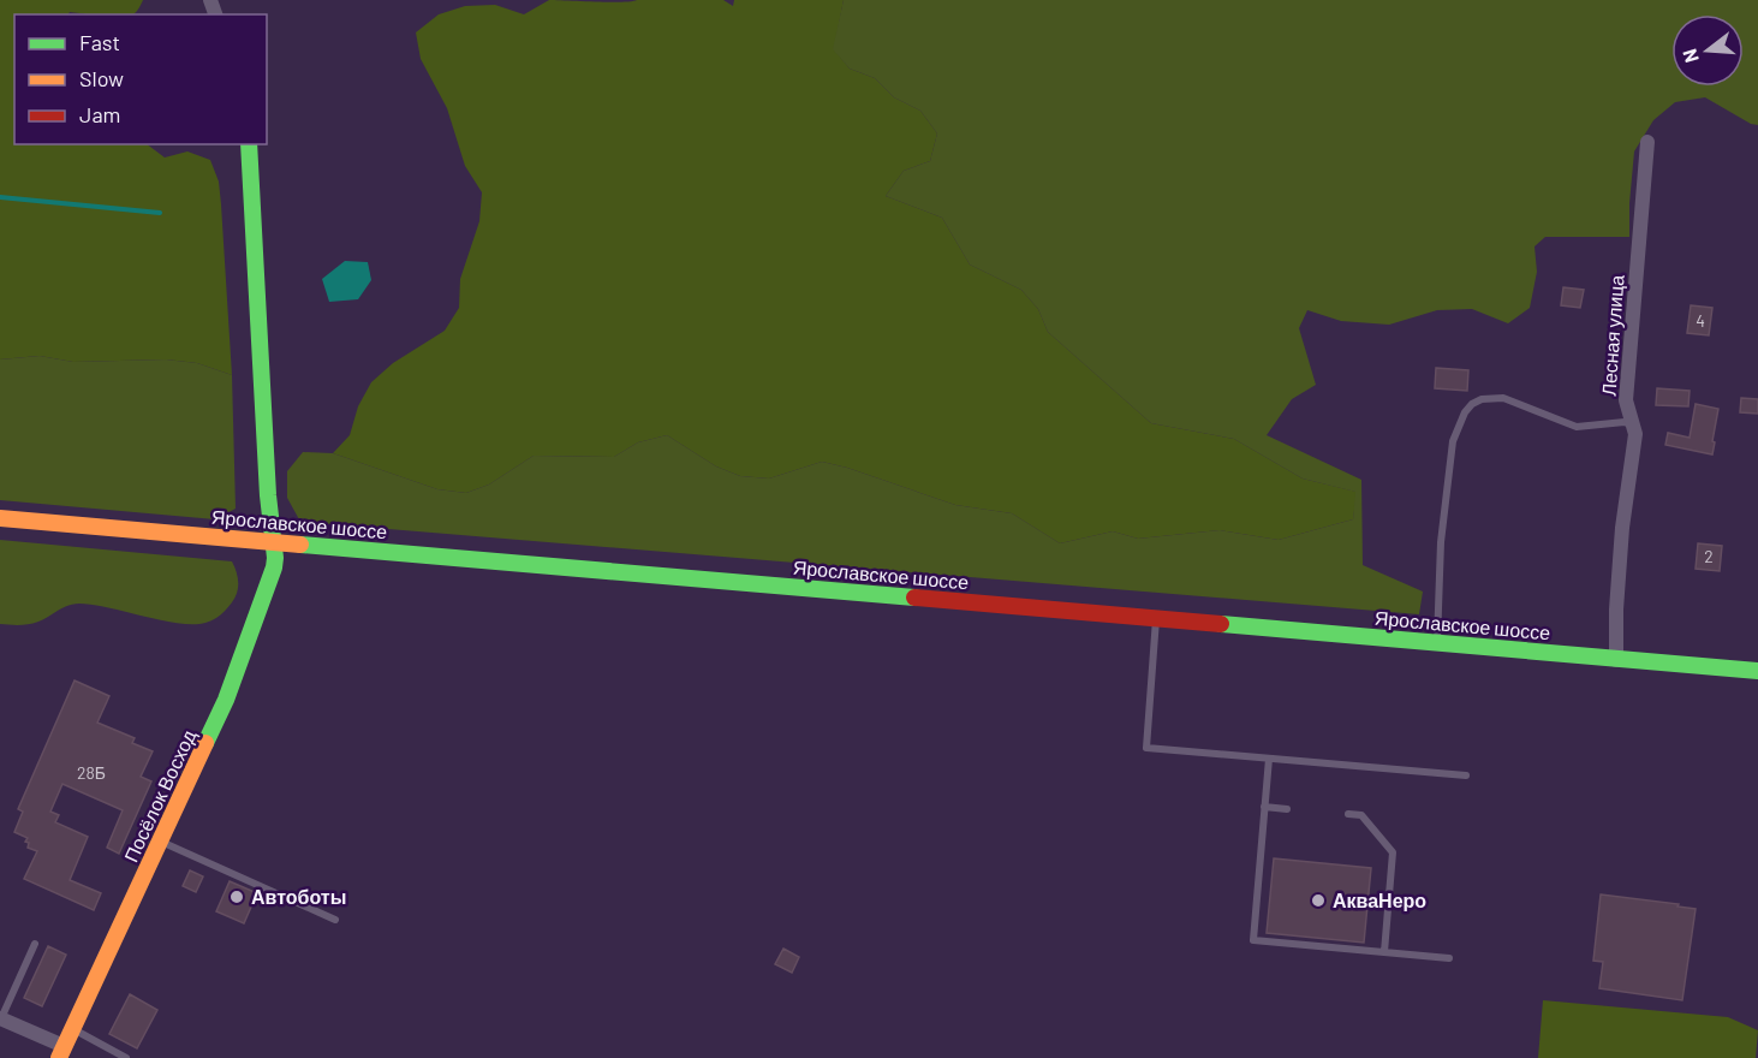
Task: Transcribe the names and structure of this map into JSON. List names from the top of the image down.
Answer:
{
  "streets": {
    "main road": ["Ярославское шоссе", "Посёлок Восход"],
    "street": ["Лесная улица"]
  },
  "crossings": [
    ["Лесная улица", "Ярославское шоссе"],
    ["Ярославское шоссе", "Посёлок Восход"]
  ],
  "places": ["Автоботы", "АкваНеро"],
  "house_numbers": ["4", "2", "28Б"],
  "legend": ["Fast", "Slow", "Jam"],
  "north": "left"
}
